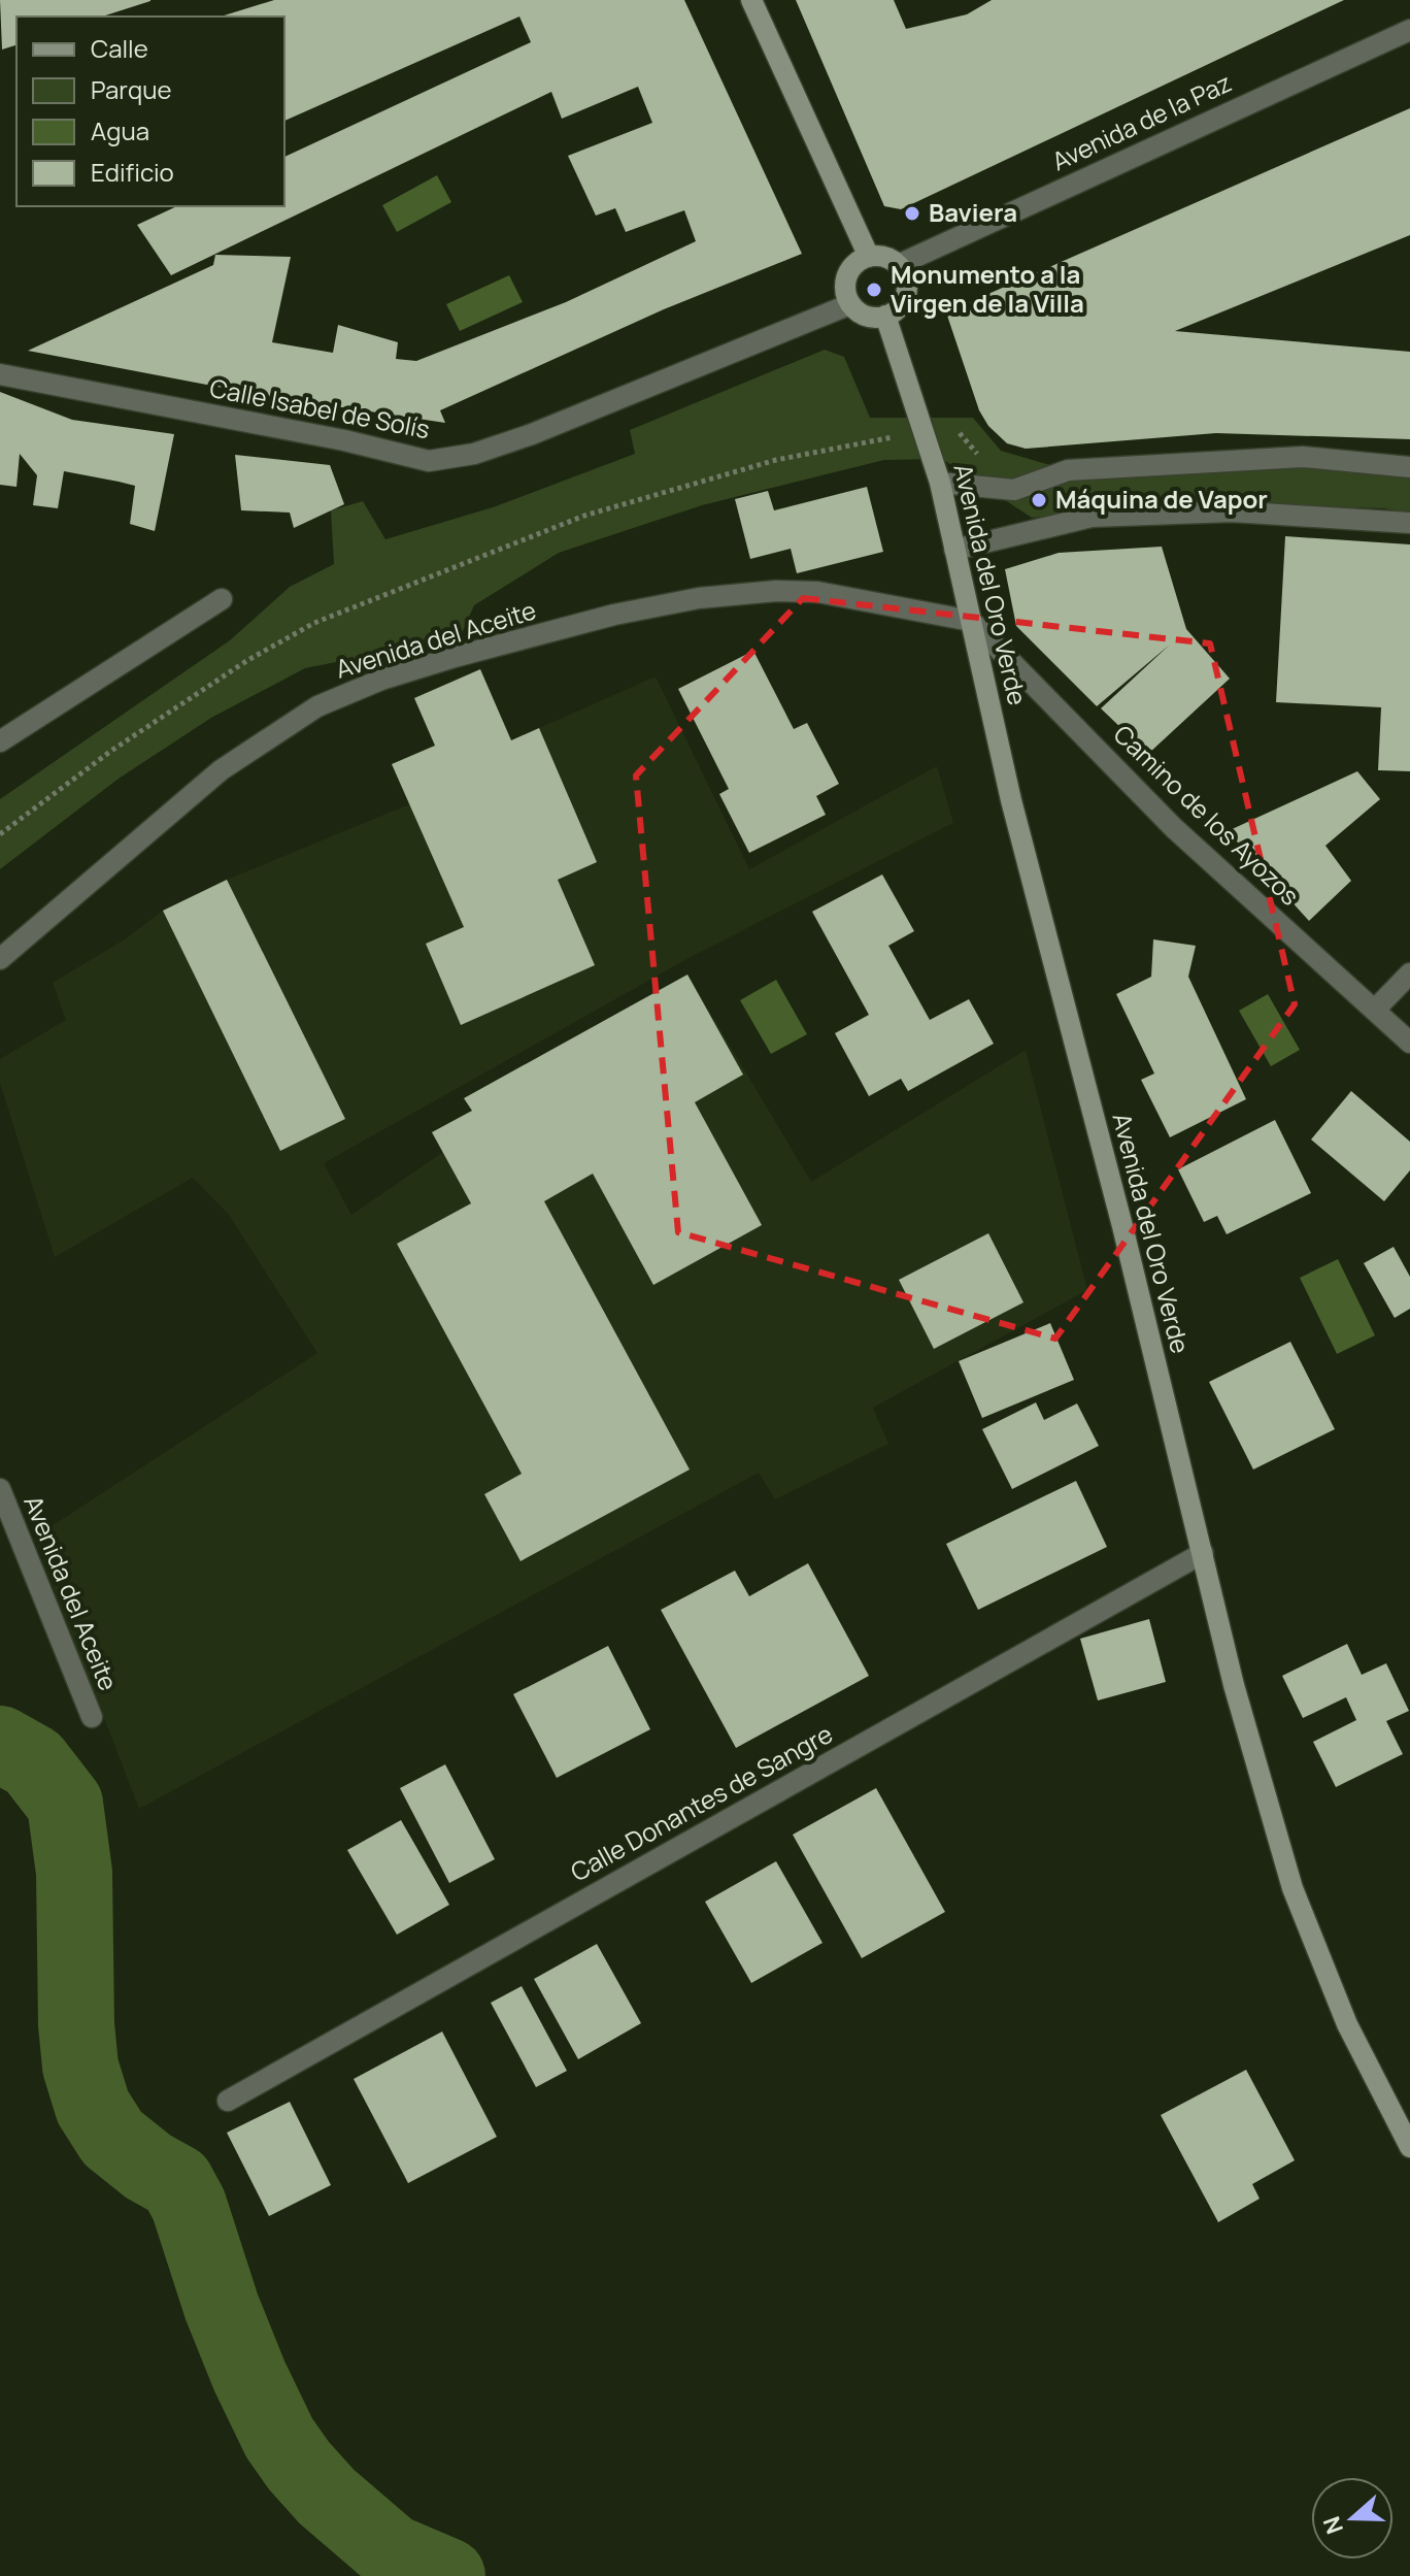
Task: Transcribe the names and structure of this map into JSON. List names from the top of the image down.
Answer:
{
  "streets": {
    "main road": ["Avenida del Oro Verde"],
    "street": [
      "Avenida de la Paz",
      "Calle Isabel de Solís",
      "Avenida del Aceite",
      "Camino de los Ayozos",
      "Calle Donantes de Sangre"
    ]
  },
  "crossings": [
    ["Avenida de la Paz", "Calle Isabel de Solís"],
    ["Avenida de la Paz", "Avenida del Oro Verde"],
    ["Calle Isabel de Solís", "Avenida del Oro Verde"],
    ["Avenida del Oro Verde", "Avenida del Aceite"],
    ["Avenida del Oro Verde", "Camino de los Ayozos"],
    ["Avenida del Oro Verde", "Calle Donantes de Sangre"],
    ["Avenida del Aceite", "Camino de los Ayozos"]
  ],
  "places": ["Baviera", "Monumento a la Virgen de la Villa", "Máquina de Vapor"],
  "legend": [
    "Calle",
    "Parque",
    "Agua",
    "Edificio"
  ],
  "north": "left"
}
